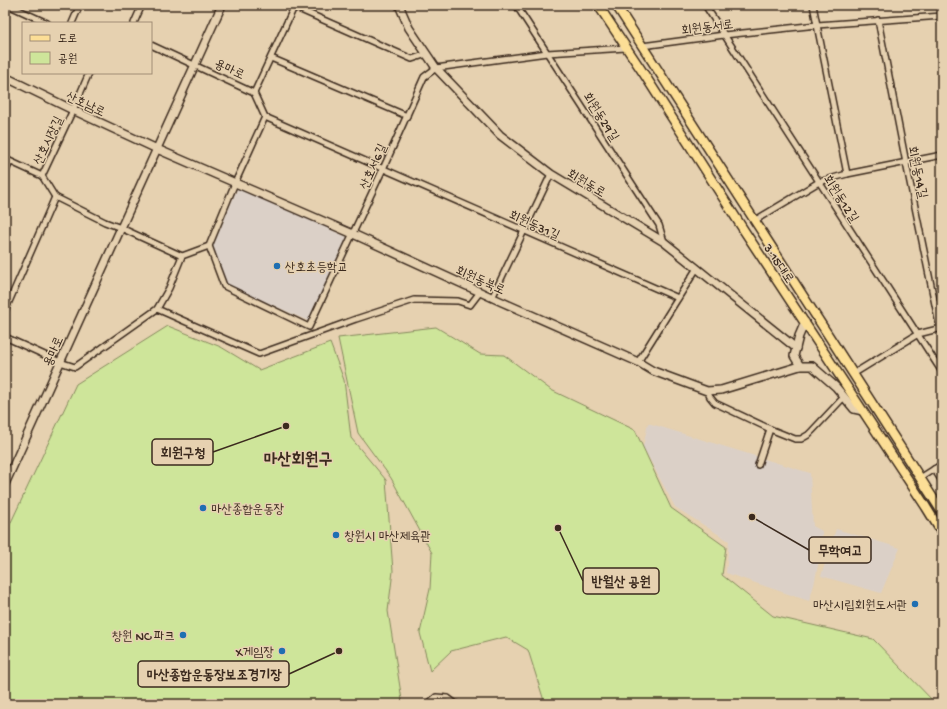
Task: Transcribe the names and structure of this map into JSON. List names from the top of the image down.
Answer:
{
  "streets": {
    "main road": [
      "용마로",
      "산호남로",
      "회원동로",
      "3·15대로",
      "회원동북로"
    ],
    "street": [
      "회원동서로",
      "회원동29길",
      "산호시장길",
      "산호서6길",
      "회원동14길",
      "회원동12길",
      "회원동31길"
    ]
  },
  "crossings": [
    ["회원동서로", "회원동14길"],
    ["회원동서로", "회원동12길"],
    ["회원동서로", "3·15대로"],
    ["용마로", "산호남로"],
    ["용마로", "회원동북로"],
    ["산호남로", "산호시장길"],
    ["산호남로", "회원동북로"],
    ["회원동29길", "회원동로"],
    ["산호서6길", "회원동로"],
    ["산호서6길", "회원동31길"],
    ["산호서6길", "회원동북로"]
  ],
  "districts": ["마산회원구"],
  "places": [
    "산호초등학교",
    "회원구청",
    "마산종합운동장",
    "무학여고",
    "반월산 공원",
    "창원시 마산제육관",
    "마산시립회원도서관",
    "창원 NC 파크",
    "X게임장",
    "마산종합운동장보조경기장"
  ],
  "legend": ["도로", "공원"]
}
